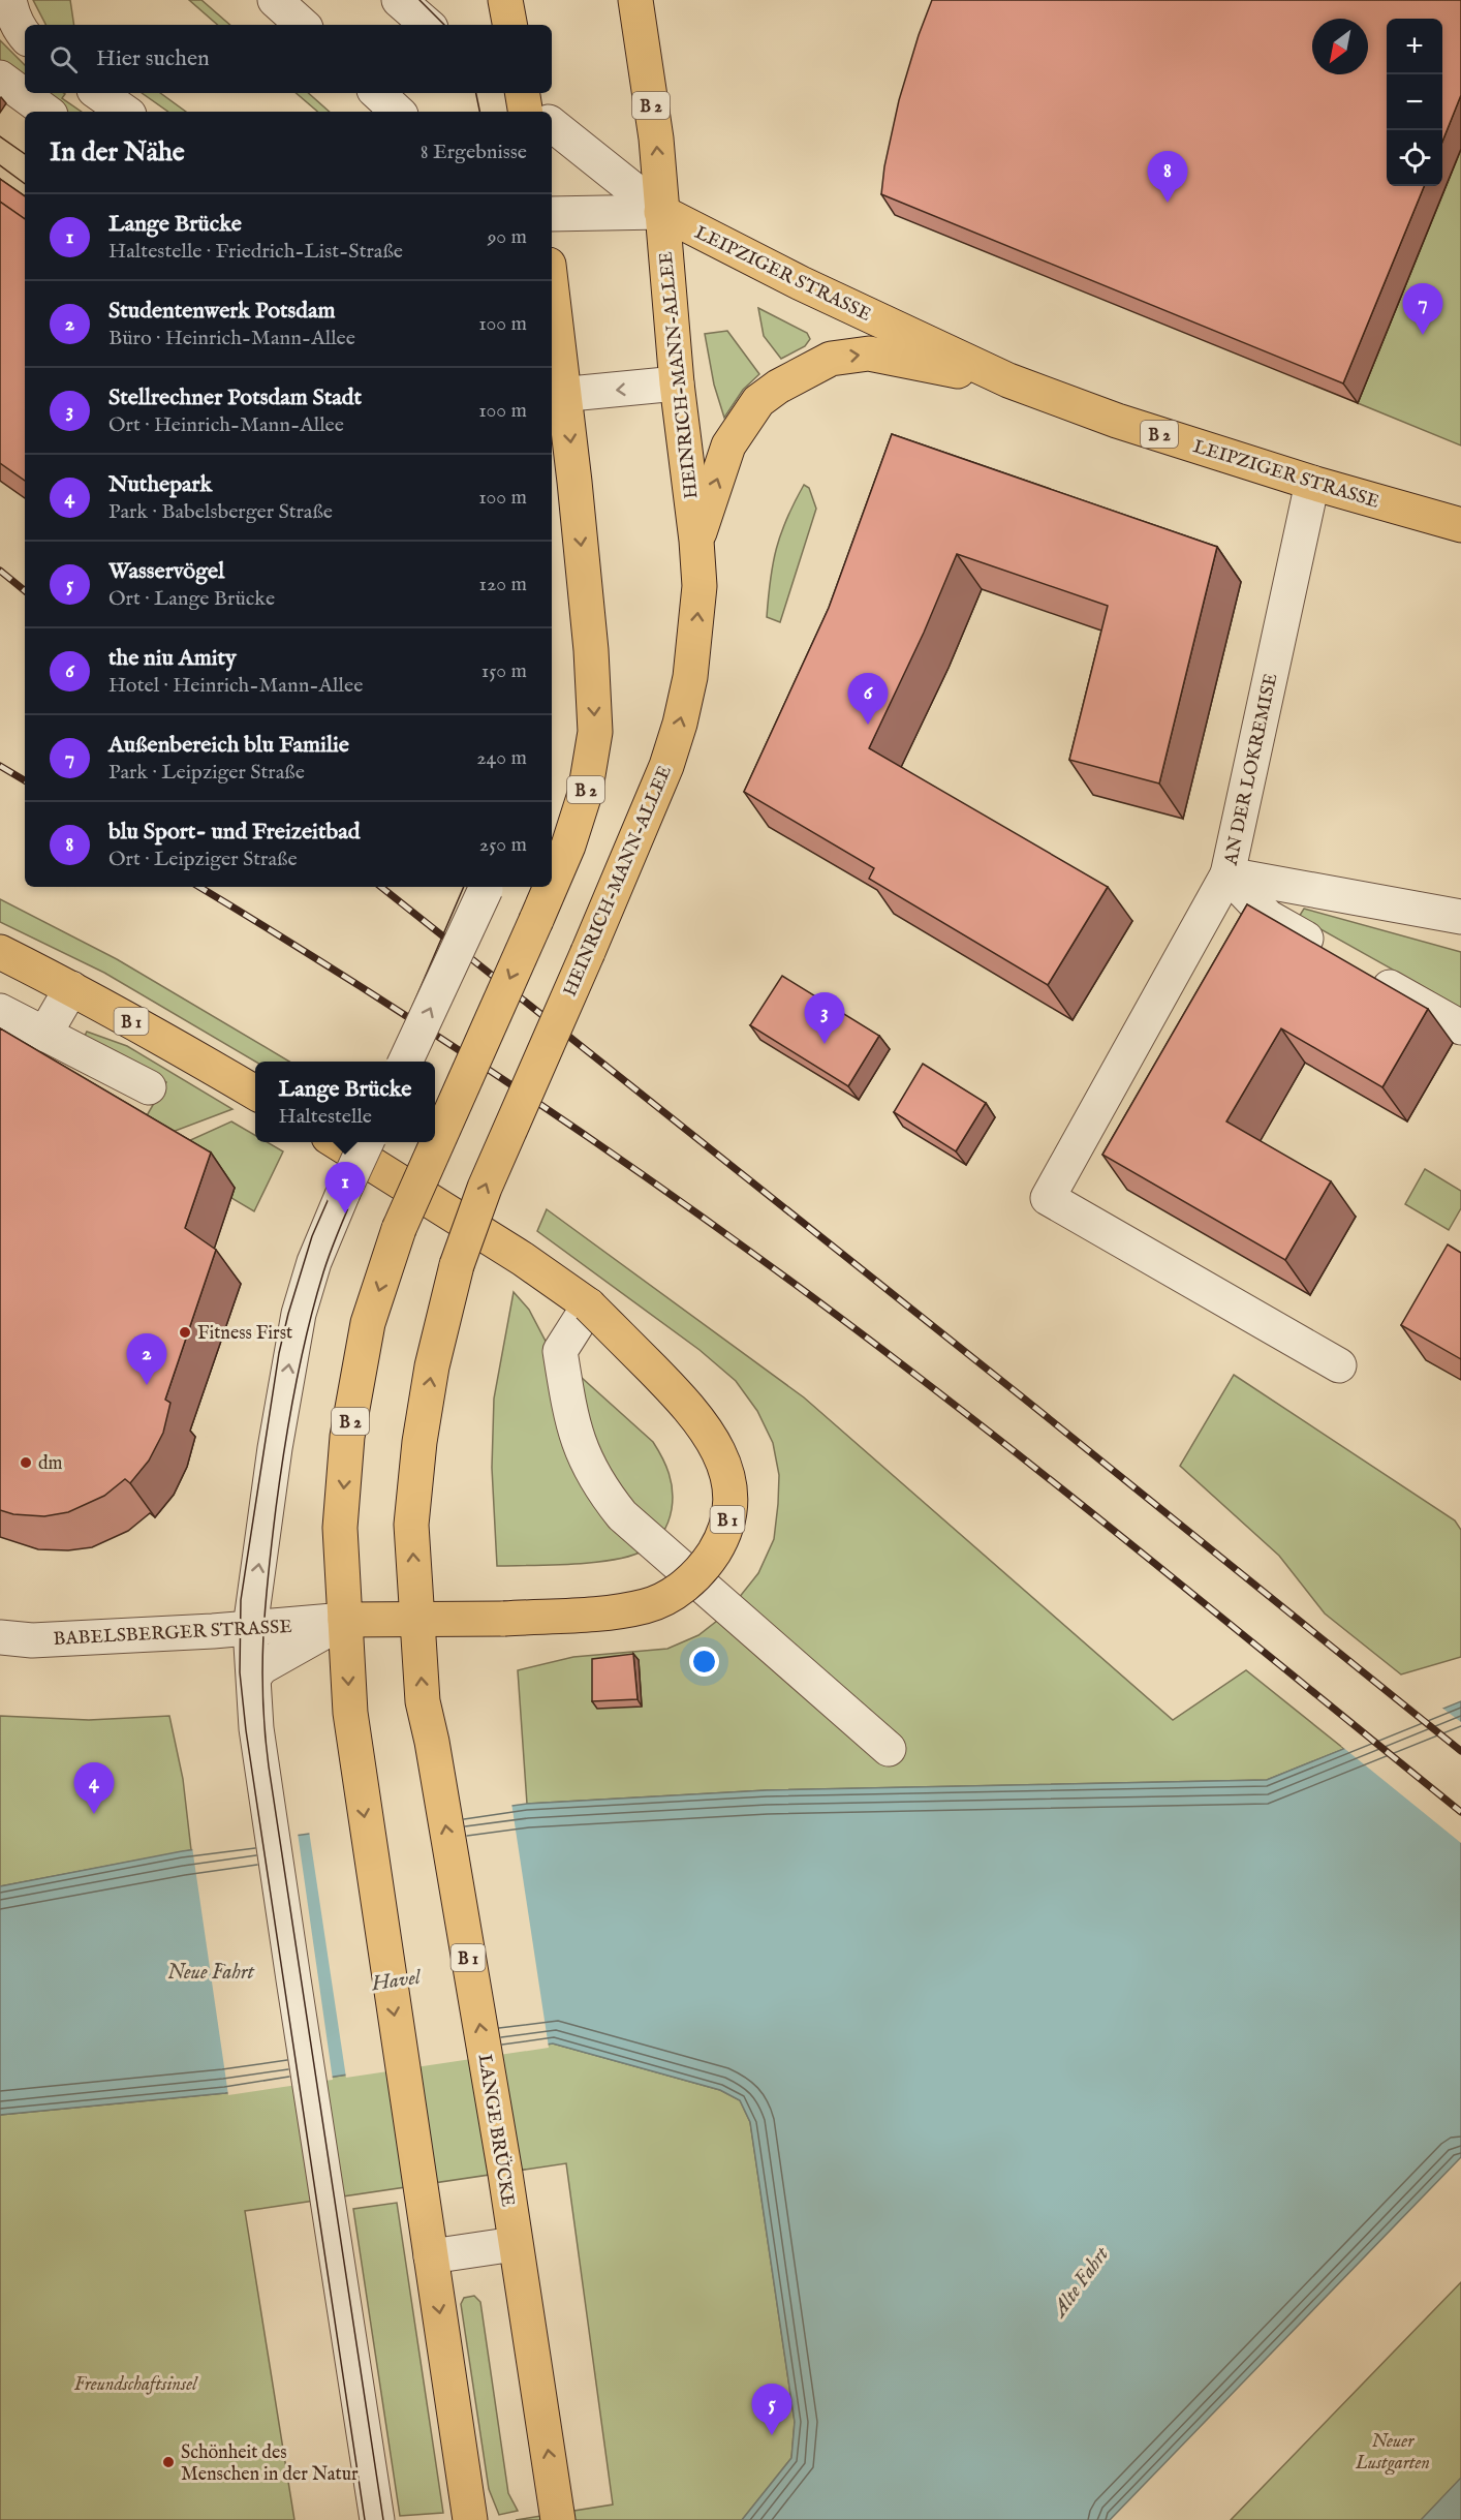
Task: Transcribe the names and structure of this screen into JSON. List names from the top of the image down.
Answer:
{
  "streets": {
    "main road": [
      "B 2",
      "LEIPZIGER STRASSE",
      "HEINRICH-MANN-ALLEE",
      "B 1",
      "LANGE BRÜCKE"
    ],
    "street": ["AN DER LOKREMISE", "BABELSBERGER STRASSE"]
  },
  "crossings": [
    ["B 2", "B 1"],
    ["B 2", "BABELSBERGER STRASSE"],
    ["LEIPZIGER STRASSE", "HEINRICH-MANN-ALLEE"],
    ["LEIPZIGER STRASSE", "AN DER LOKREMISE"],
    ["HEINRICH-MANN-ALLEE", "B 1"],
    ["HEINRICH-MANN-ALLEE", "LANGE BRÜCKE"],
    ["B 1", "BABELSBERGER STRASSE"]
  ],
  "water": ["Neue Fahrt", "Havel", "Alte Fahrt"],
  "parks": ["Freundschaftsinsel", "Neuer Lustgarten"],
  "places": ["Fitness First", "dm", "Schönheit des Menschen in der Natur"],
  "north": "bottom left",
  "page": {
    "map_buttons": ["+", "−"],
    "search": "Hier suchen",
    "heading": ["In der Nähe", "8 Ergebnisse"],
    "pins": [
      "8",
      "7",
      "6",
      "3",
      "1",
      "2",
      "4",
      "5"
    ],
    "list": [
      {
        "mark": "1",
        "name": "Lange Brücke",
        "note": "Haltestelle · Friedrich-List-Straße",
        "value": "90 m"
      },
      {
        "mark": "2",
        "name": "Studentenwerk Potsdam",
        "note": "Büro · Heinrich-Mann-Allee",
        "value": "100 m"
      },
      {
        "mark": "3",
        "name": "Stellrechner Potsdam Stadt",
        "note": "Ort · Heinrich-Mann-Allee",
        "value": "100 m"
      },
      {
        "mark": "4",
        "name": "Nuthepark",
        "note": "Park · Babelsberger Straße",
        "value": "100 m"
      },
      {
        "mark": "5",
        "name": "Wasservögel",
        "note": "Ort · Lange Brücke",
        "value": "120 m"
      },
      {
        "mark": "6",
        "name": "the niu Amity",
        "note": "Hotel · Heinrich-Mann-Allee",
        "value": "150 m"
      },
      {
        "mark": "7",
        "name": "Außenbereich blu Familie",
        "note": "Park · Leipziger Straße",
        "value": "240 m"
      },
      {
        "mark": "8",
        "name": "blu Sport- und Freizeitbad",
        "note": "Ort · Leipziger Straße",
        "value": "250 m"
      }
    ],
    "popup": ["Lange Brücke", "Haltestelle"]
  }
}
